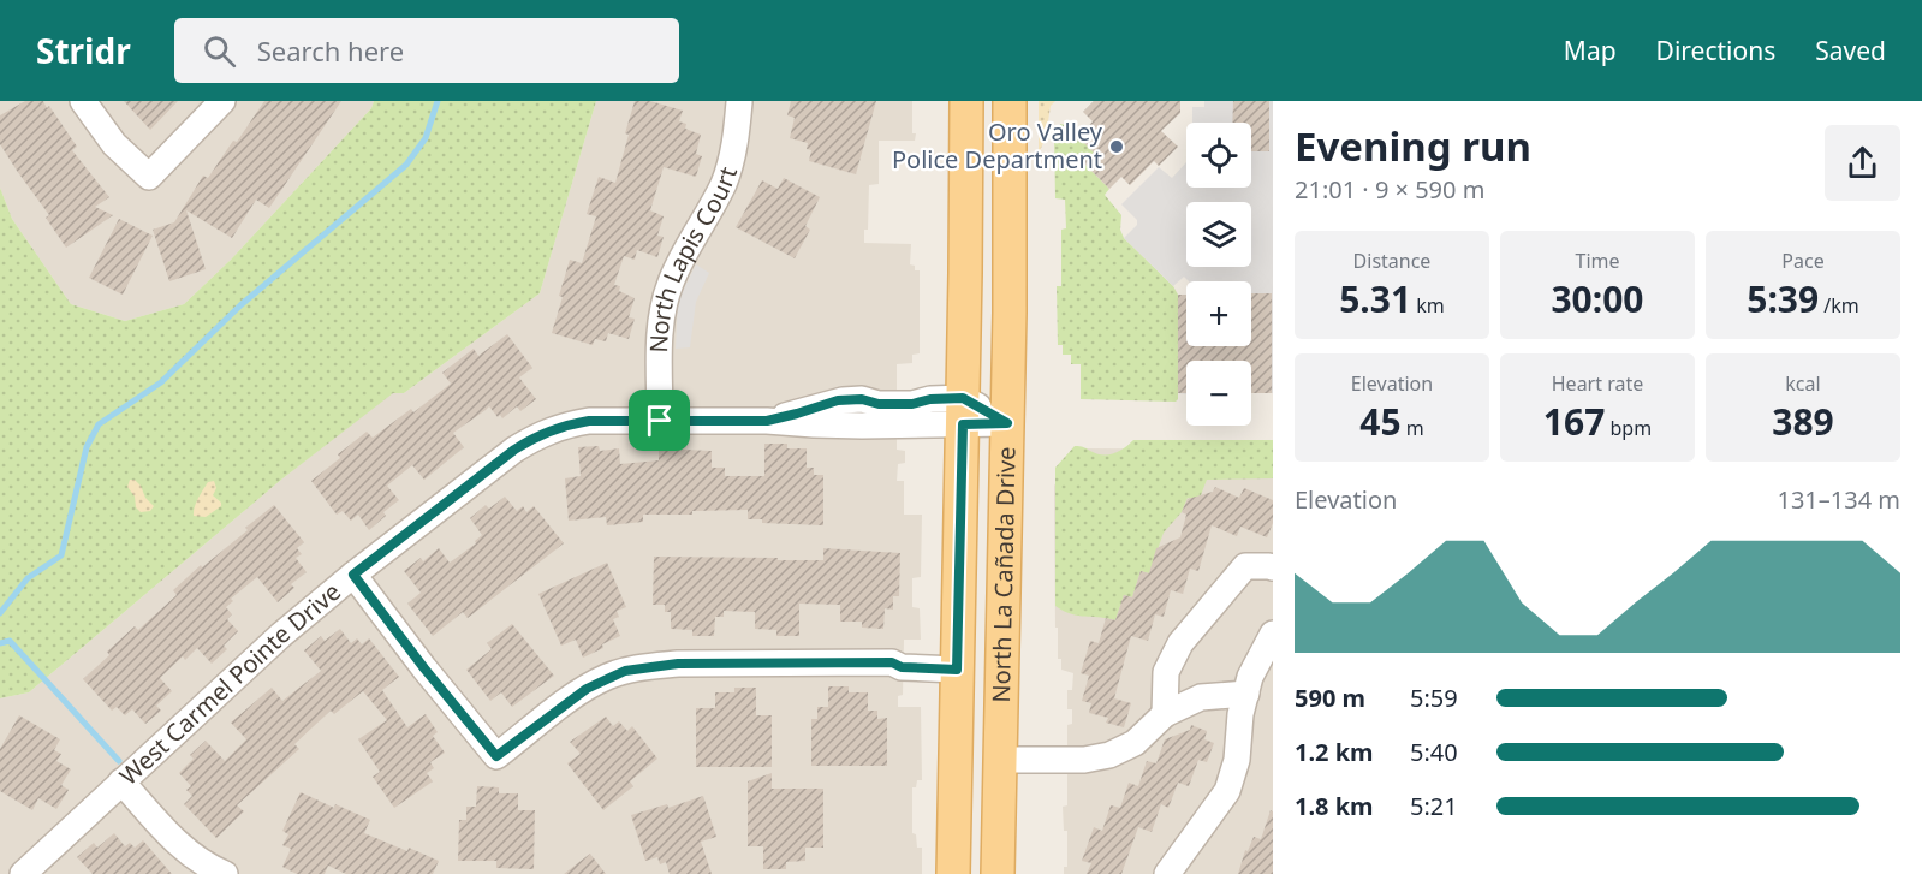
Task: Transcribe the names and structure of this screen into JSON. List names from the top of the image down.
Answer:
{
  "streets": {
    "main road": ["North La Cañada Drive"],
    "street": ["North Lapis Court", "West Carmel Pointe Drive"]
  },
  "crossings": [
    ["North Lapis Court", "West Carmel Pointe Drive"],
    ["North La Cañada Drive", "West Carmel Pointe Drive"]
  ],
  "places": ["Oro Valley Police Department"],
  "page": {
    "header": "Stridr",
    "search": "Search here",
    "nav": ["Map", "Directions", "Saved"],
    "heading": ["Evening run", "21:01 · 9 × 590 m"],
    "map_buttons": ["+", "−"],
    "stats": [
      ["Distance", "5.31 km"],
      ["Time", "30:00"],
      ["Pace", "5:39 /km"],
      ["Elevation", "45 m"],
      ["Heart rate", "167 bpm"],
      ["kcal", "389"]
    ],
    "chart": ["Elevation", "131–134 m"],
    "list": [
      {
        "name": "590 m",
        "note": "5:59"
      },
      {
        "name": "1.2 km",
        "note": "5:40"
      },
      {
        "name": "1.8 km",
        "note": "5:21"
      }
    ]
  }
}
